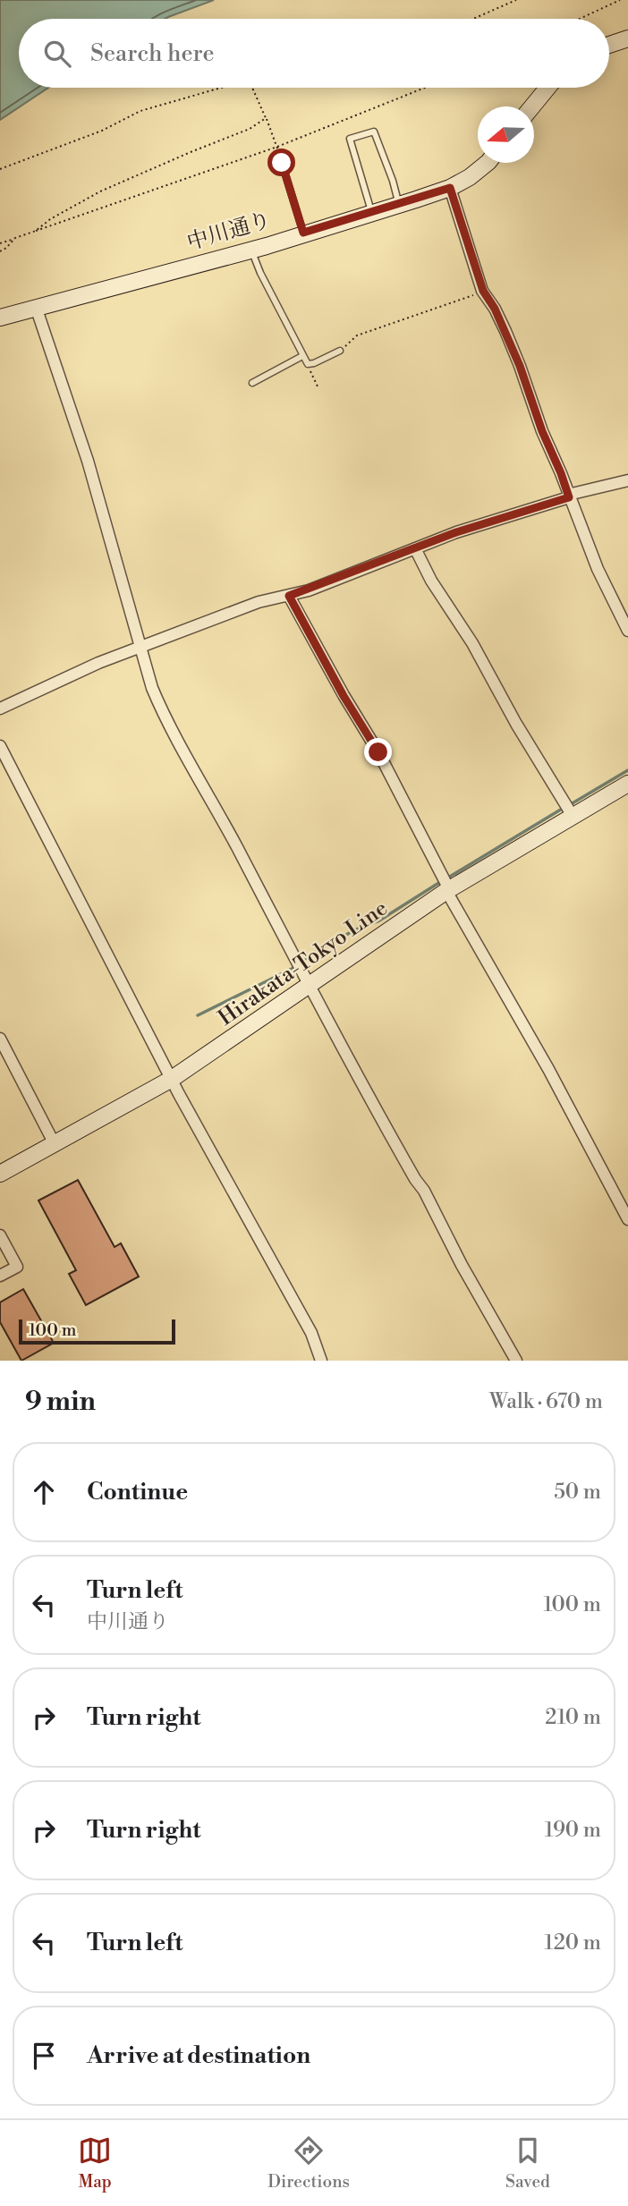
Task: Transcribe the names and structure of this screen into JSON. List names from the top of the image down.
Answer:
{
  "streets": {
    "main road": ["中川通り", "Hirakata-Tokyo Line"]
  },
  "scale_bar": "100 m",
  "north": "left",
  "page": {
    "search": "Search here",
    "scale": "100 m",
    "heading": ["9 min", "Walk · 670 m"],
    "list": [
      ["Continue", "50 m"],
      ["Turn left", "中川通り", "100 m"],
      ["Turn right", "210 m"],
      ["Turn right", "190 m"],
      ["Turn left", "120 m"],
      "Arrive at destination"
    ],
    "nav": ["Map", "Directions", "Saved"]
  }
}
